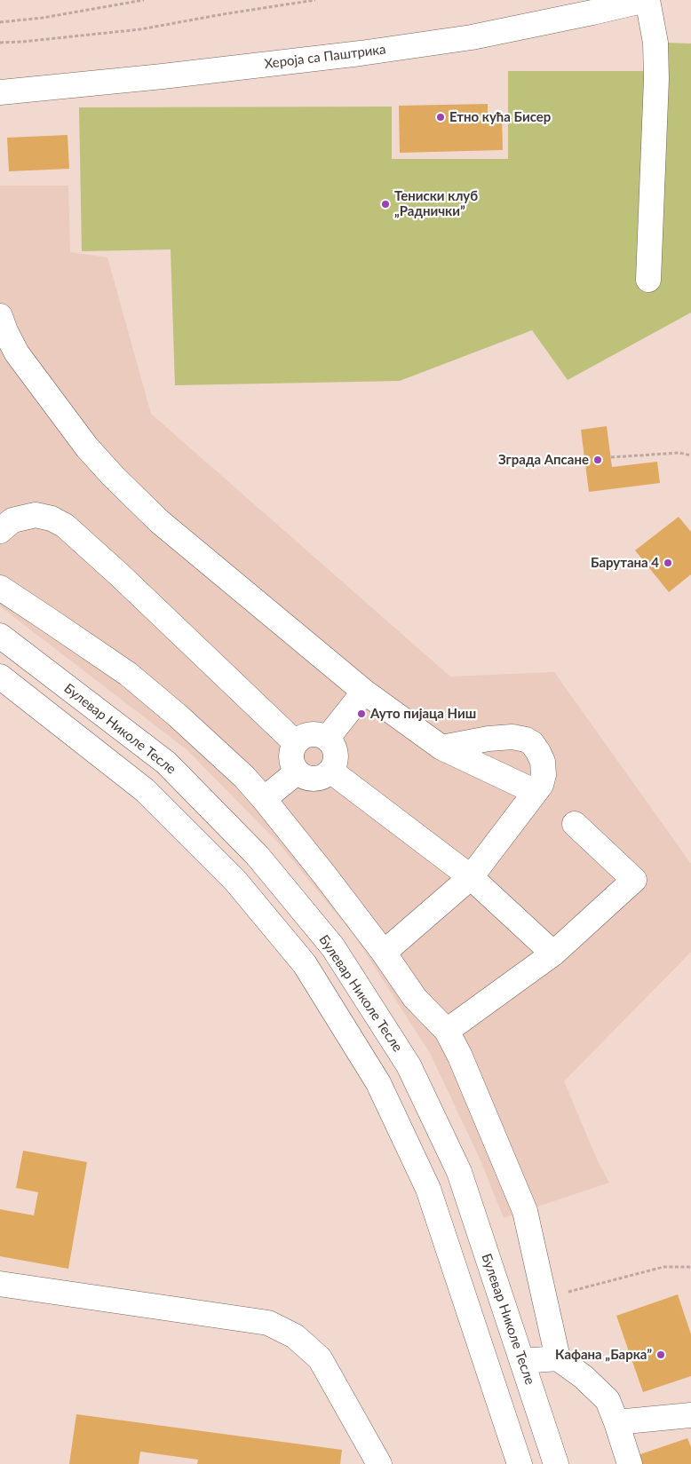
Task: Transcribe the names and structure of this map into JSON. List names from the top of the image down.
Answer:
{
  "streets": {
    "main road": ["Хероја са Паштрика", "Булевар Николе Тесле"]
  },
  "places": [
    "Етно кућа Бисер",
    "Тениски клуб „Раднички”",
    "Зграда Апсане",
    "Барутана 4",
    "Ауто пијаца Ниш",
    "Кафана „Барка”"
  ]
}
